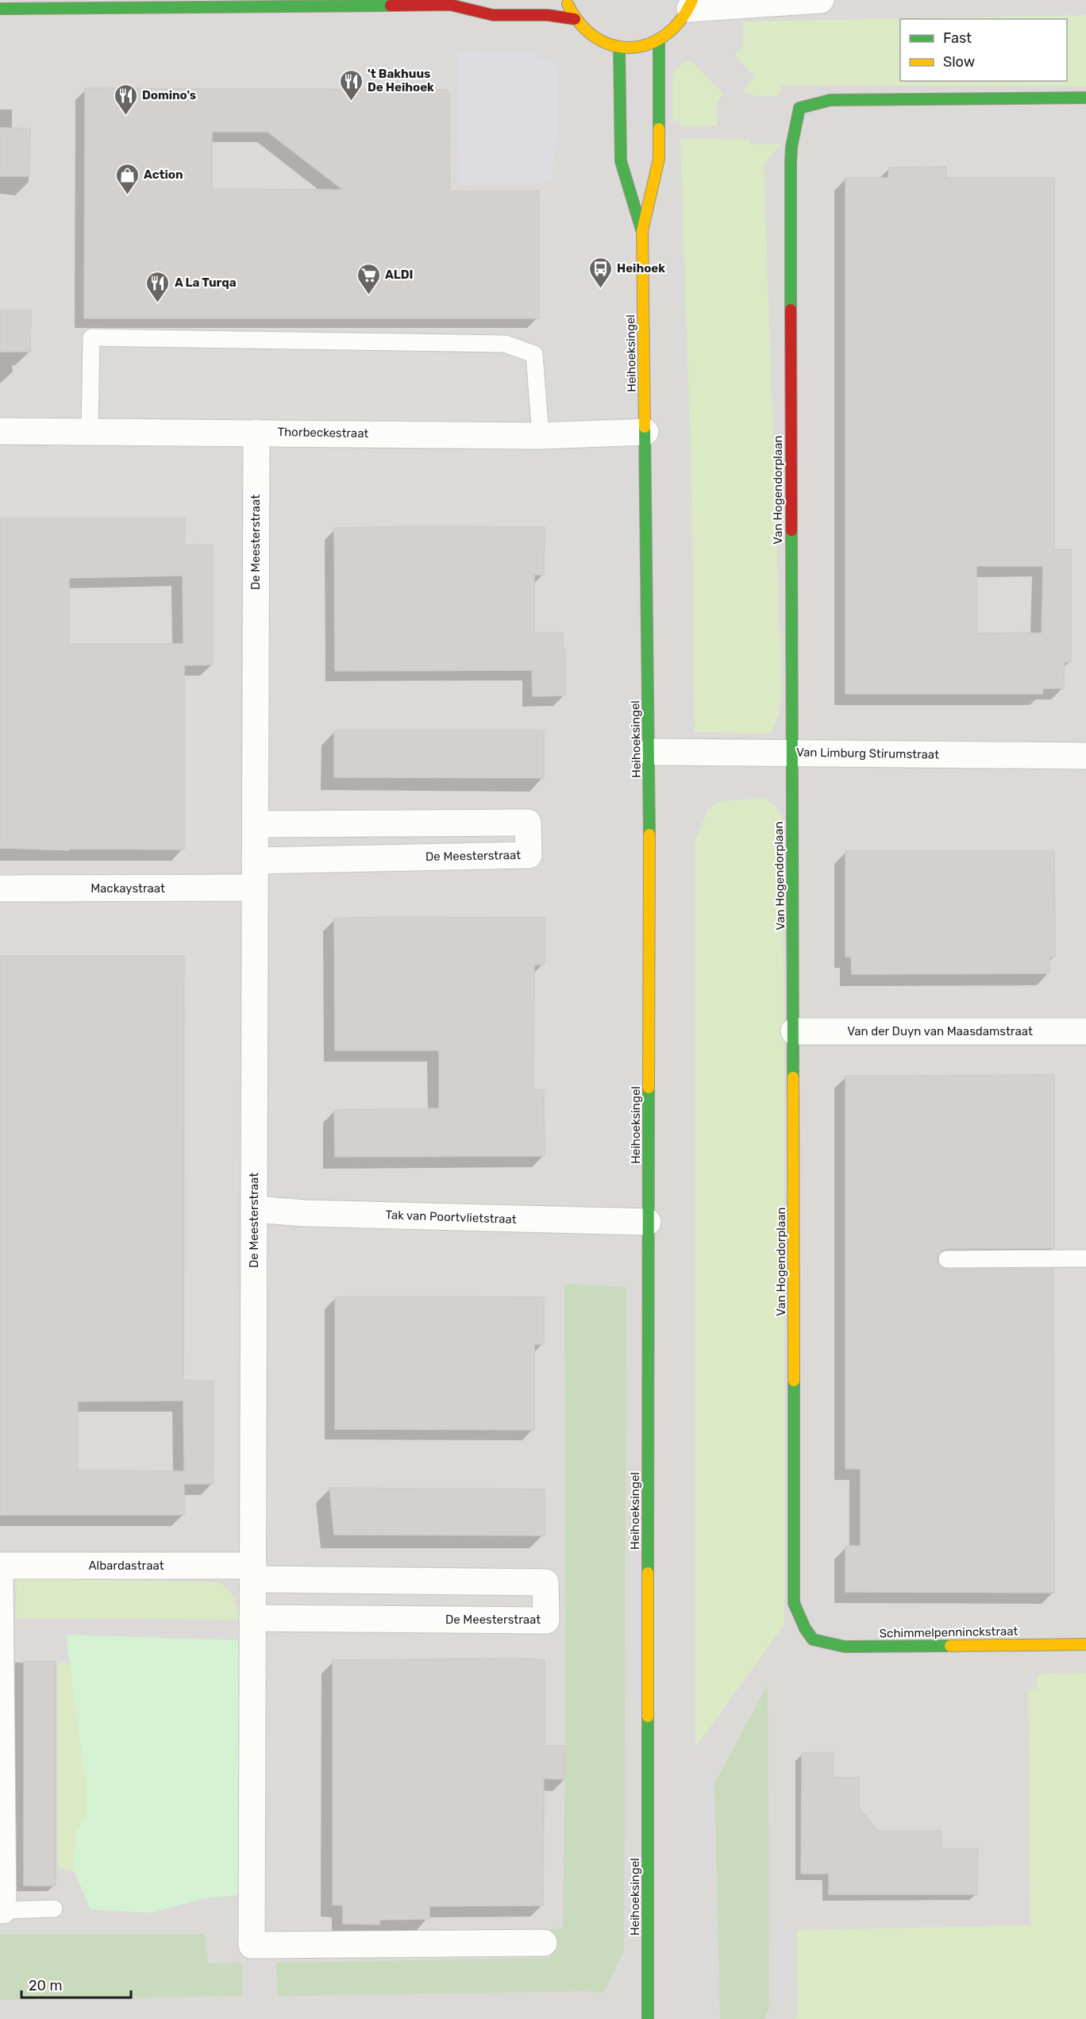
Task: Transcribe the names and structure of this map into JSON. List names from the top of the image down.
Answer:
{
  "streets": {
    "street": [
      "Heihoeksingel",
      "Thorbeckestraat",
      "Van Hogendorplaan",
      "De Meesterstraat",
      "Van Limburg Stirumstraat",
      "Mackaystraat",
      "Van der Duyn van Maasdamstraat",
      "Tak van Poortvlietstraat",
      "Albardastraat",
      "Schimmelpenninckstraat"
    ]
  },
  "crossings": [
    ["Heihoeksingel", "Thorbeckestraat"],
    ["Heihoeksingel", "Van Limburg Stirumstraat"],
    ["Heihoeksingel", "Tak van Poortvlietstraat"],
    ["Thorbeckestraat", "De Meesterstraat"],
    ["Van Hogendorplaan", "Van Limburg Stirumstraat"],
    ["Van Hogendorplaan", "Van der Duyn van Maasdamstraat"],
    ["Van Hogendorplaan", "Schimmelpenninckstraat"],
    ["De Meesterstraat", "Mackaystraat"],
    ["De Meesterstraat", "Tak van Poortvlietstraat"],
    ["De Meesterstraat", "Albardastraat"]
  ],
  "places": {
    "restaurant": ["'t Bakhuus De Heihoek", "Domino's", "A La Turqa"],
    "shop": ["Action"],
    "bus stop": ["Heihoek"],
    "supermarket": ["ALDI"]
  },
  "legend": ["Fast", "Slow"],
  "scale_bar": "20 m"
}
